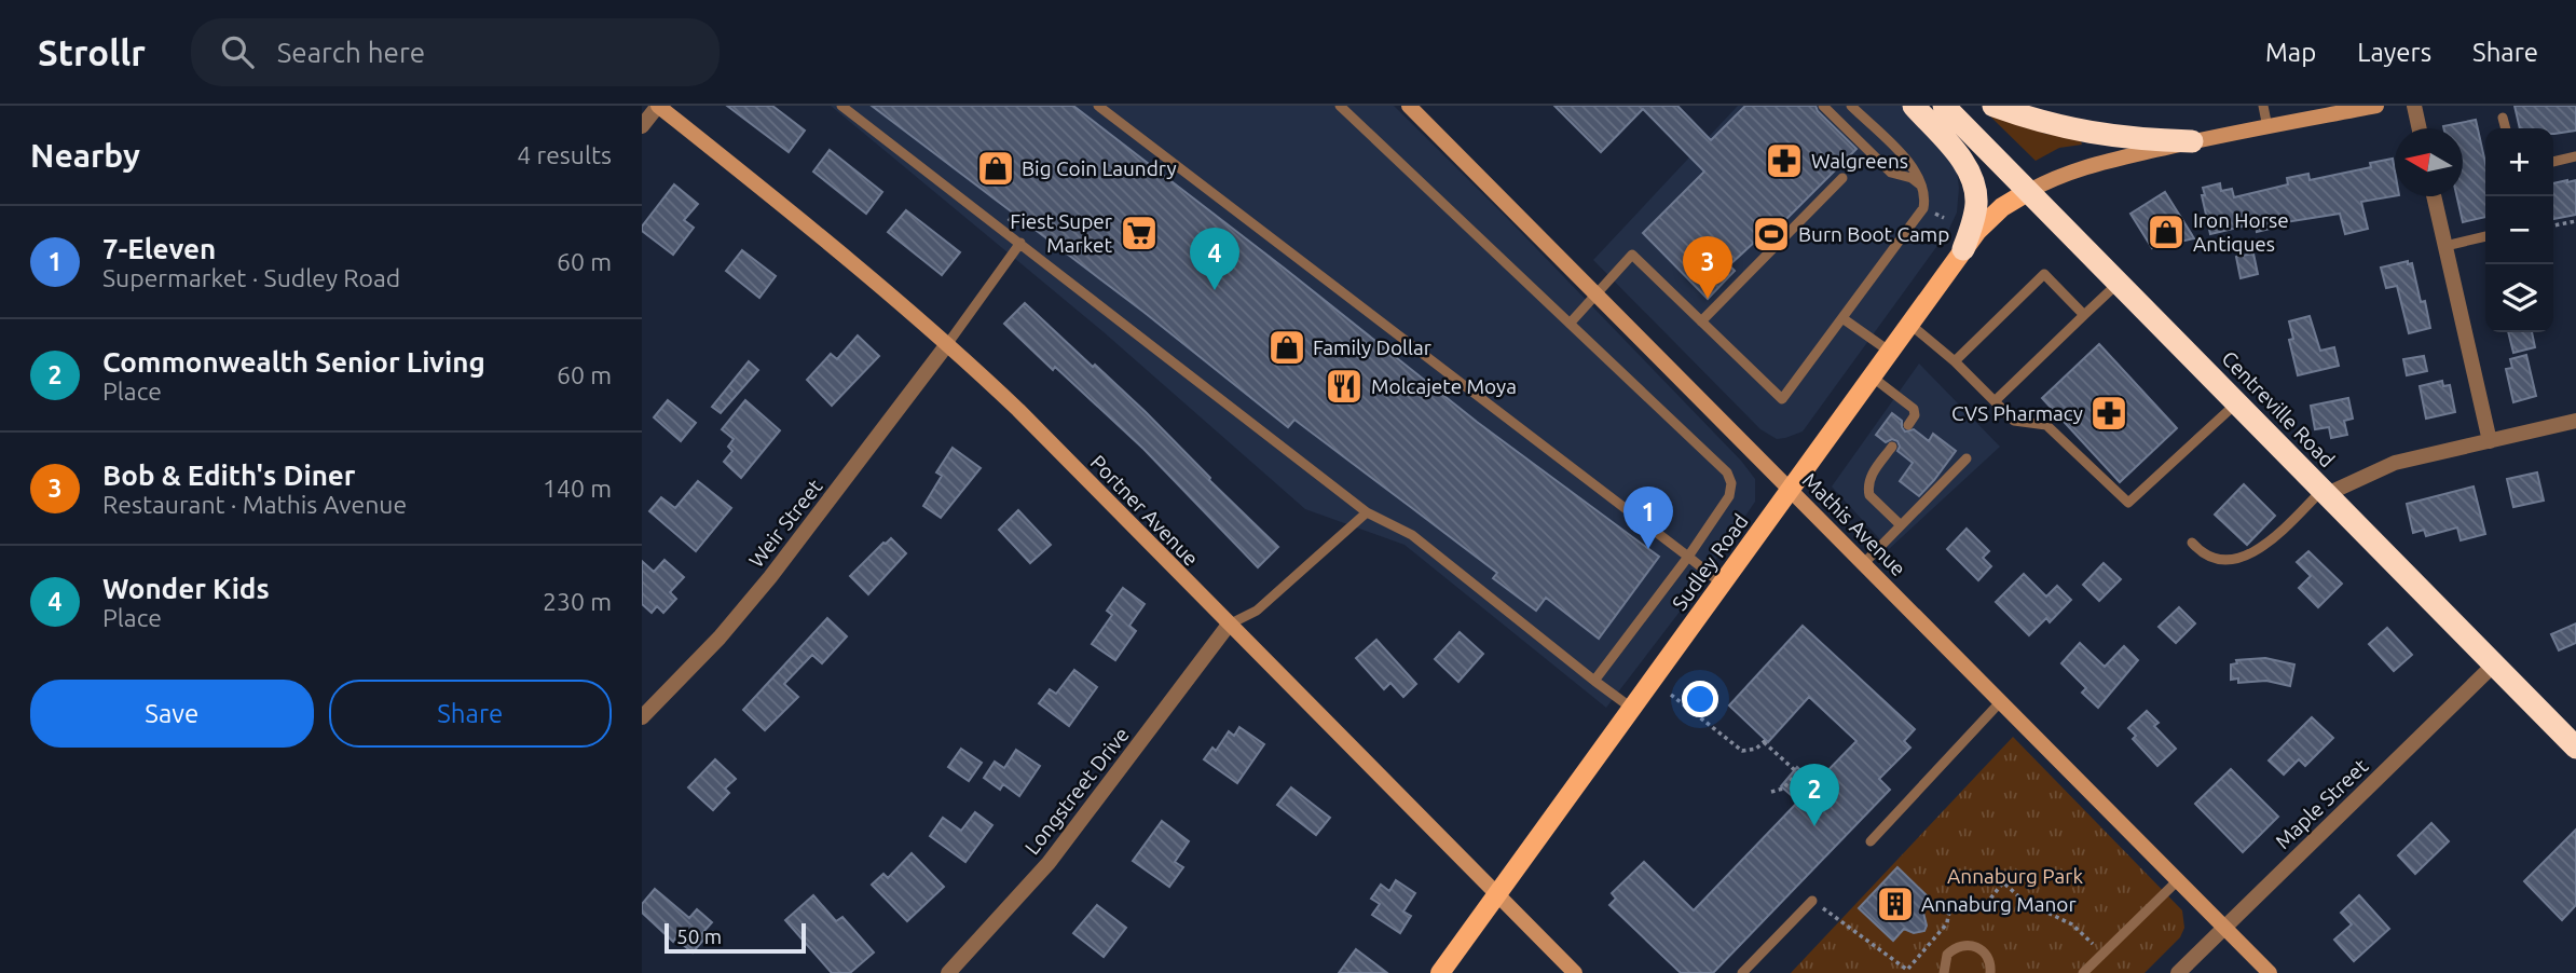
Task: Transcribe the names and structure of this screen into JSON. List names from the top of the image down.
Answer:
{
  "streets": {
    "highway": ["Centreville Road"],
    "main road": ["Sudley Road"],
    "street": [
      "Portner Avenue",
      "Weir Street",
      "Mathis Avenue",
      "Longstreet Drive",
      "Maple Street"
    ]
  },
  "crossings": [
    ["Centreville Road", "Sudley Road"],
    ["Centreville Road", "Maple Street"],
    ["Portner Avenue", "Weir Street"],
    ["Portner Avenue", "Sudley Road"],
    ["Portner Avenue", "Longstreet Drive"],
    ["Mathis Avenue", "Sudley Road"],
    ["Mathis Avenue", "Maple Street"]
  ],
  "parks": ["Annaburg Park"],
  "places": {
    "pharmacy": ["Walgreens", "CVS Pharmacy"],
    "shop": ["Big Coin Laundry", "Iron Horse Antiques", "Family Dollar"],
    "supermarket": ["Fiest Super Market"],
    "sports": ["Burn Boot Camp"],
    "restaurant": ["Molcajete Moya"],
    "building": ["Annaburg Manor"]
  },
  "scale_bar": "50 m",
  "north": "left",
  "page": {
    "header": "Strollr",
    "search": "Search here",
    "nav": ["Map", "Layers", "Share"],
    "heading": ["Nearby", "4 results"],
    "map_buttons": ["+", "−"],
    "list": [
      {
        "mark": "1",
        "name": "7-Eleven",
        "note": "Supermarket · Sudley Road",
        "value": "60 m"
      },
      {
        "mark": "2",
        "name": "Commonwealth Senior Living",
        "note": "Place",
        "value": "60 m"
      },
      {
        "mark": "3",
        "name": "Bob & Edith's Diner",
        "note": "Restaurant · Mathis Avenue",
        "value": "140 m"
      },
      {
        "mark": "4",
        "name": "Wonder Kids",
        "note": "Place",
        "value": "230 m"
      }
    ],
    "pins": [
      "4",
      "3",
      "1",
      "2"
    ],
    "buttons": ["Save", "Share"],
    "scale": "50 m"
  }
}
